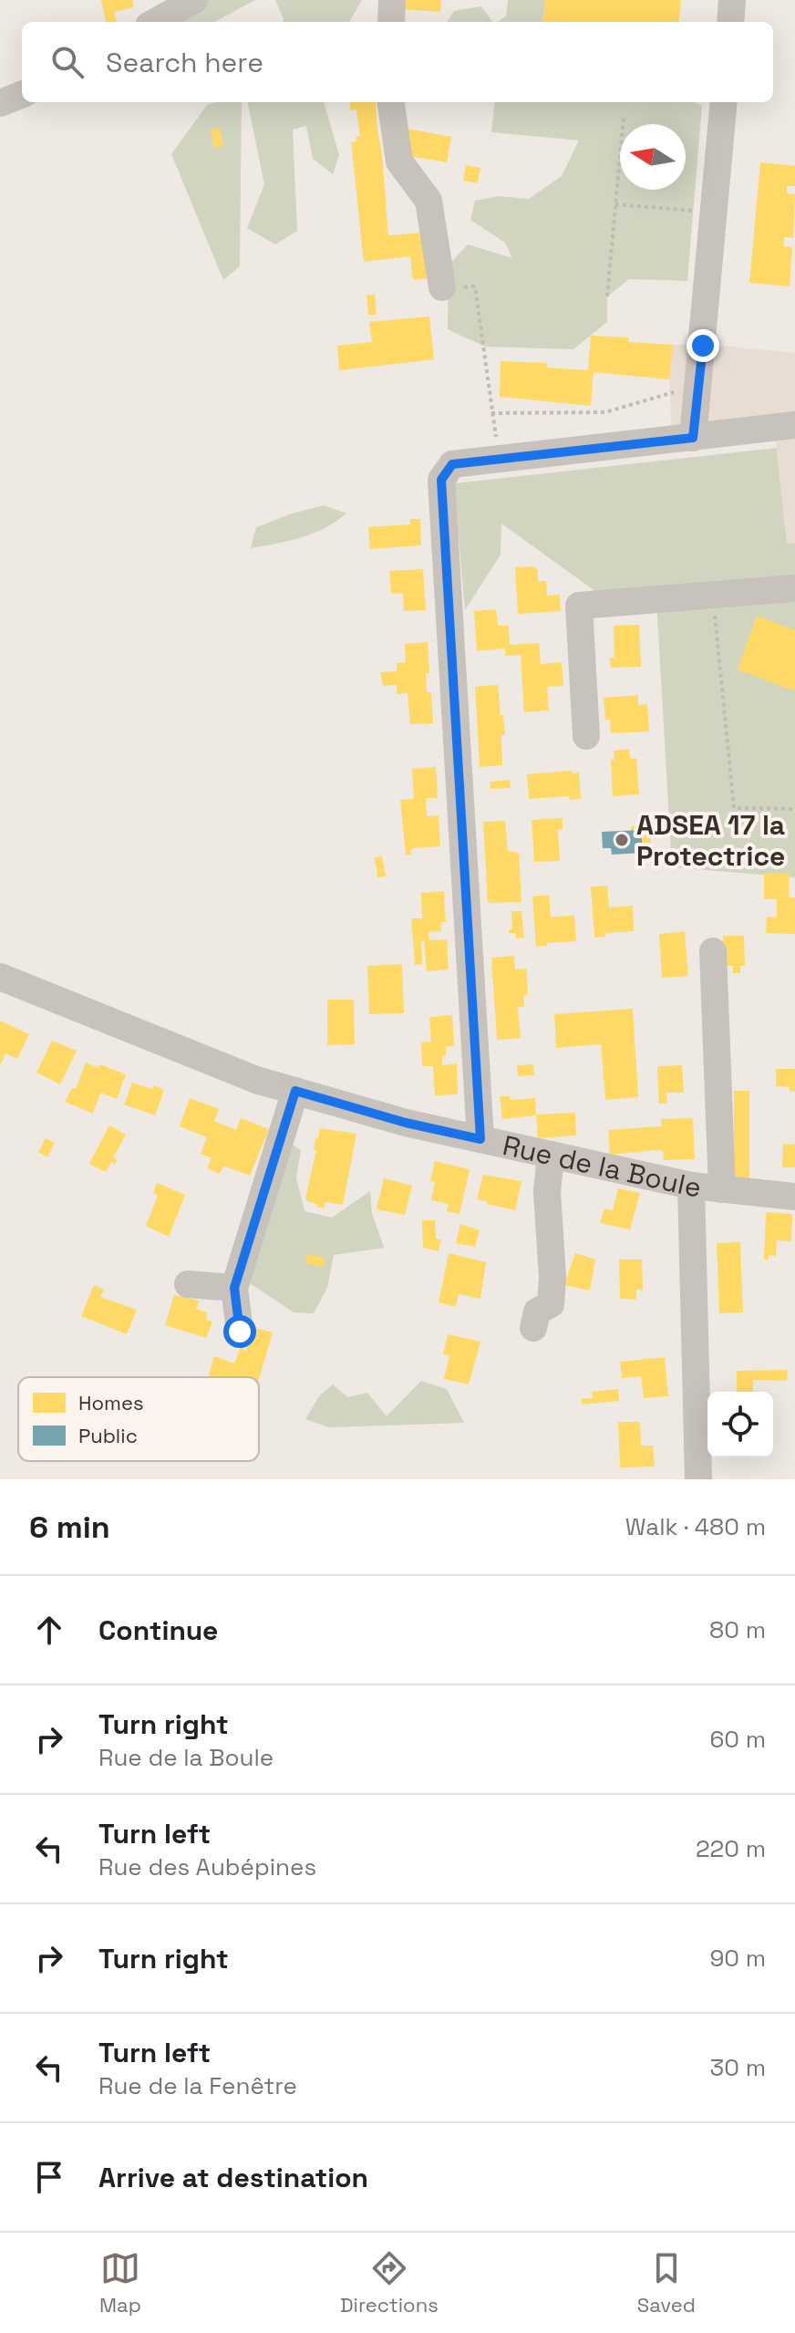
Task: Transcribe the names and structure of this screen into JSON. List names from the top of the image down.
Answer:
{
  "streets": {
    "street": ["Rue de la Boule"]
  },
  "places": ["ADSEA 17 la Protectrice"],
  "legend": ["Homes", "Public"],
  "north": "left",
  "page": {
    "search": "Search here",
    "heading": ["6 min", "Walk · 480 m"],
    "list": [
      ["Continue", "80 m"],
      ["Turn right", "Rue de la Boule", "60 m"],
      ["Turn left", "Rue des Aubépines", "220 m"],
      ["Turn right", "90 m"],
      ["Turn left", "Rue de la Fenêtre", "30 m"],
      "Arrive at destination"
    ],
    "nav": ["Map", "Directions", "Saved"]
  }
}
